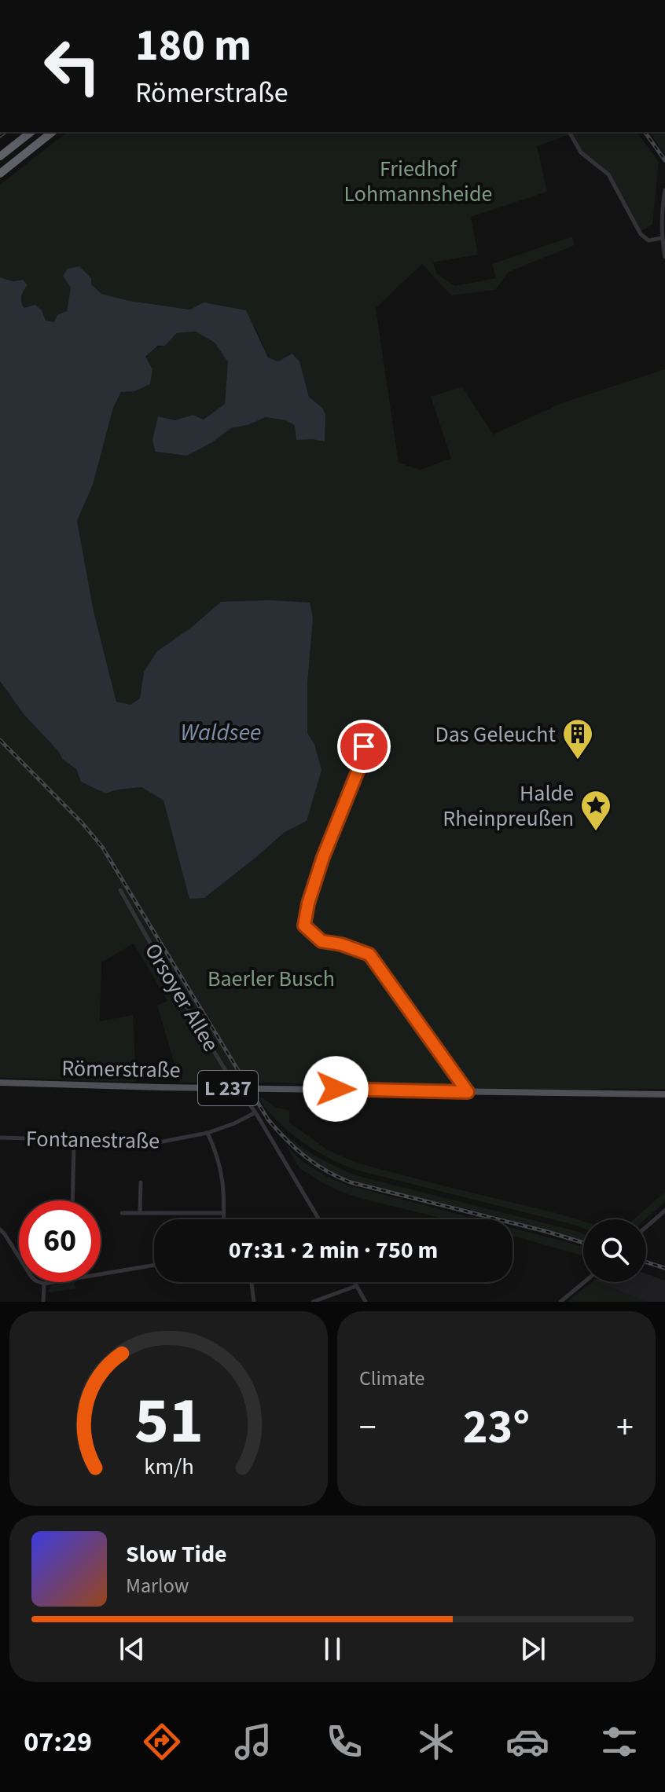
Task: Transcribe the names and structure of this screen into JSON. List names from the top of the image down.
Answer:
{
  "streets": {
    "main road": ["Römerstraße", "L 237"],
    "street": ["Orsoyer Allee", "Fontanestraße"]
  },
  "crossings": [
    ["Orsoyer Allee", "Römerstraße"],
    ["Orsoyer Allee", "Fontanestraße"]
  ],
  "water": ["Waldsee"],
  "parks": ["Friedhof Lohmannsheide", "Baerler Busch"],
  "places": {
    "building": ["Das Geleucht"],
    "place": ["Halde Rheinpreußen"]
  },
  "page": {
    "turn": ["180 m", "Römerstraße"],
    "limit": "60",
    "trip": "07:31 · 2 min · 750 m",
    "tile": "Climate",
    "heat": ["−", "23°", "+"],
    "song": ["Slow Tide", "Marlow"],
    "tabs": "07:29",
    "gauge": ["51", "km/h"]
  }
}
